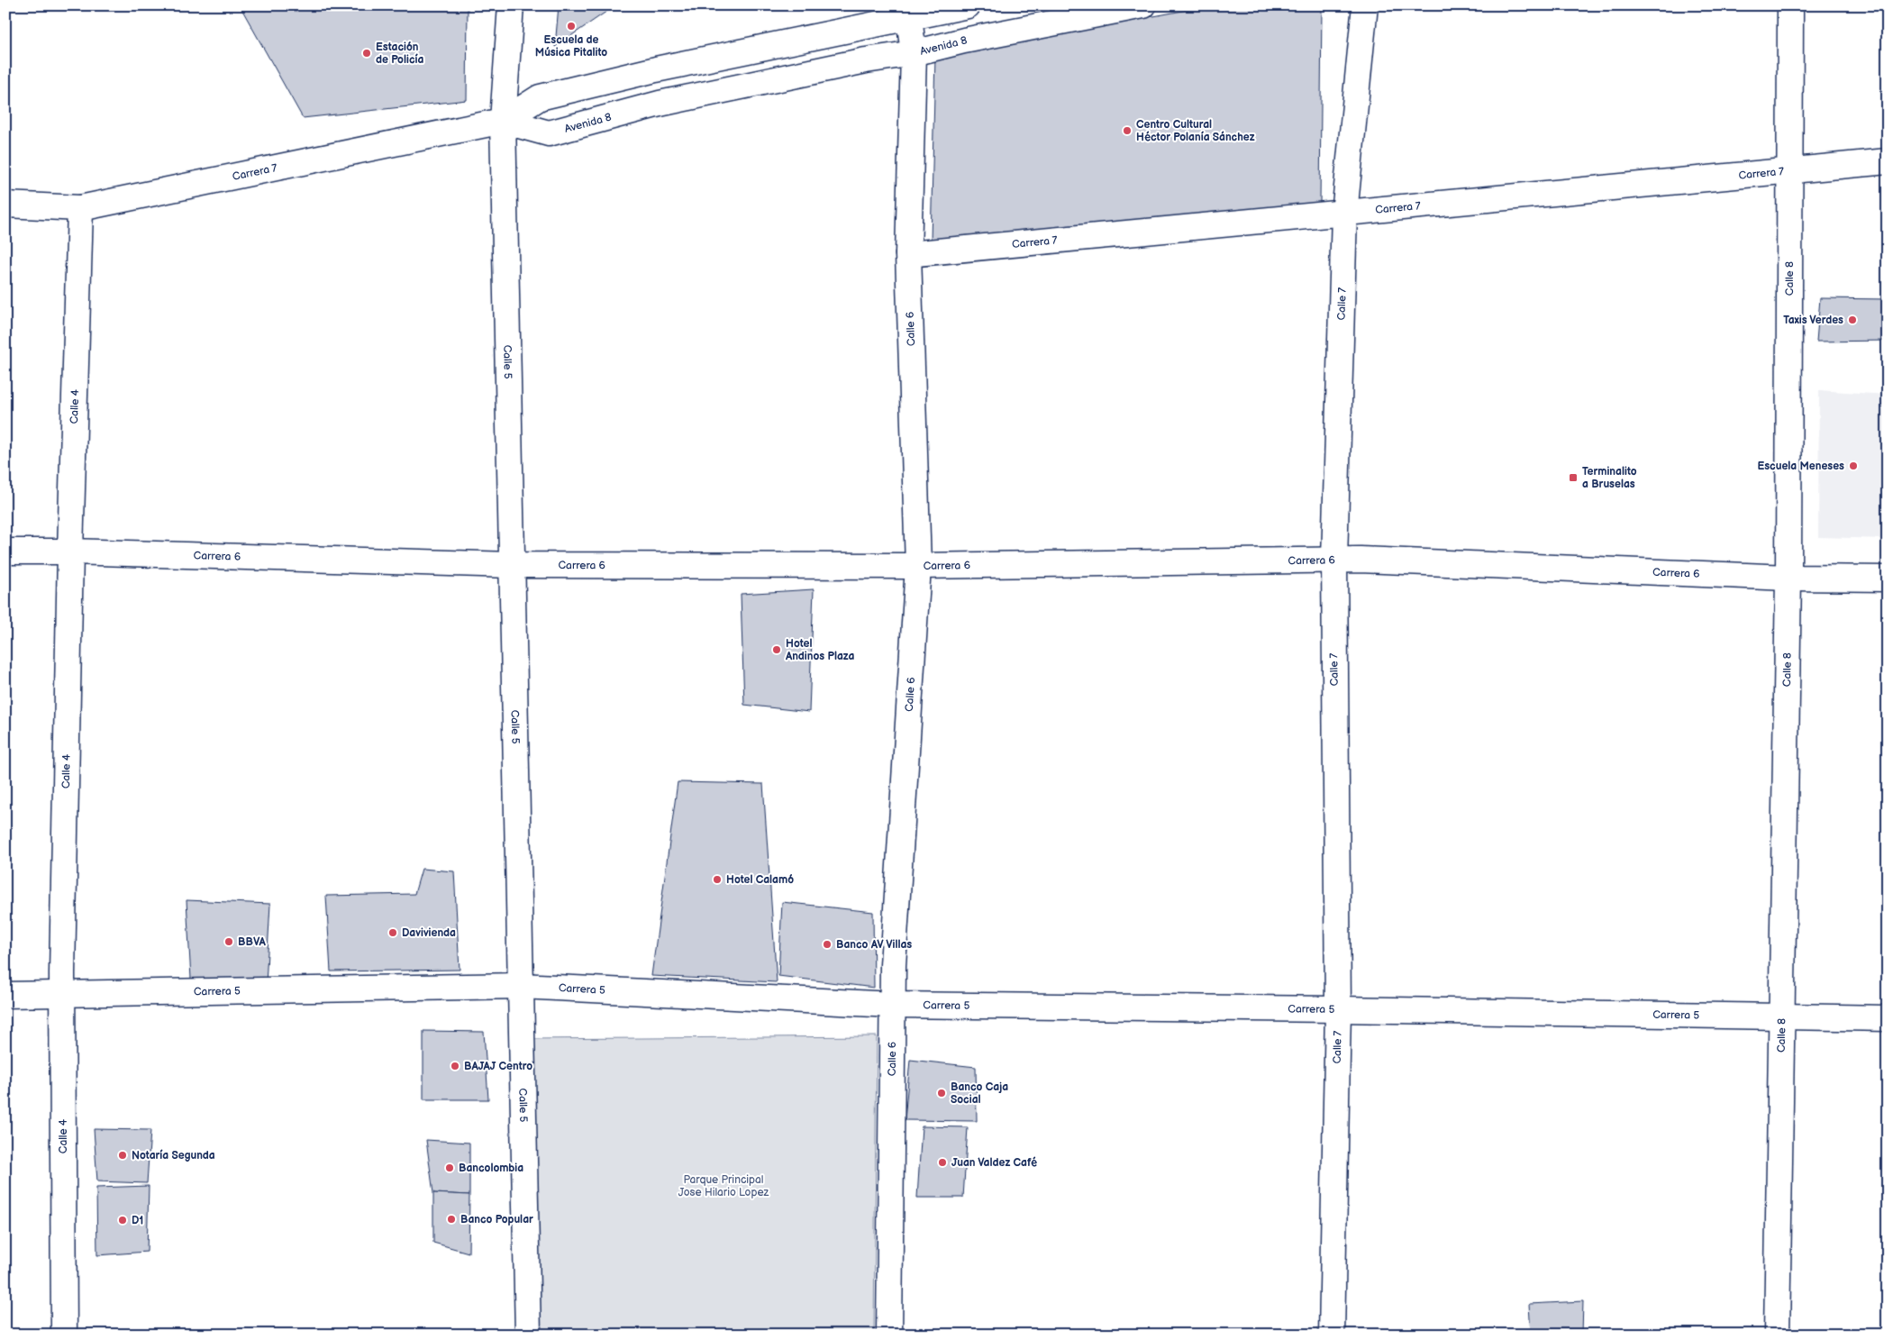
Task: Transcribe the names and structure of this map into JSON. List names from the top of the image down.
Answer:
{
  "streets": {
    "street": [
      "Avenida 8",
      "Carrera 7",
      "Calle 8",
      "Calle 7",
      "Calle 6",
      "Calle 5",
      "Calle 4",
      "Carrera 6",
      "Carrera 5"
    ]
  },
  "crossings": [
    ["Avenida 8", "Carrera 7"],
    ["Avenida 8", "Calle 6"],
    ["Avenida 8", "Calle 5"],
    ["Carrera 7", "Calle 8"],
    ["Carrera 7", "Calle 7"],
    ["Carrera 7", "Calle 6"],
    ["Carrera 7", "Calle 5"],
    ["Carrera 7", "Calle 4"],
    ["Calle 8", "Carrera 6"],
    ["Calle 8", "Carrera 5"],
    ["Calle 7", "Carrera 6"],
    ["Calle 7", "Carrera 5"],
    ["Calle 6", "Carrera 6"],
    ["Calle 6", "Carrera 5"],
    ["Calle 5", "Carrera 6"],
    ["Calle 5", "Carrera 5"],
    ["Calle 4", "Carrera 6"],
    ["Calle 4", "Carrera 5"]
  ],
  "parks": ["Parque Principal Jose Hilario Lopez"],
  "places": {
    "other": [
      "Escuela de Música Pitalito",
      "Estación de Policía",
      "Centro Cultural Héctor Polanía Sánchez",
      "Taxis Verdes",
      "Escuela Meneses",
      "Hotel Andinos Plaza",
      "Hotel Calamó",
      "Davivienda",
      "BBVA",
      "Banco AV Villas",
      "BAJAJ Centro",
      "Banco Caja Social",
      "Notaría Segunda",
      "Juan Valdez Café",
      "Bancolombia",
      "Banco Popular",
      "D1"
    ],
    "transit": ["Terminalito a Bruselas"]
  }
}
